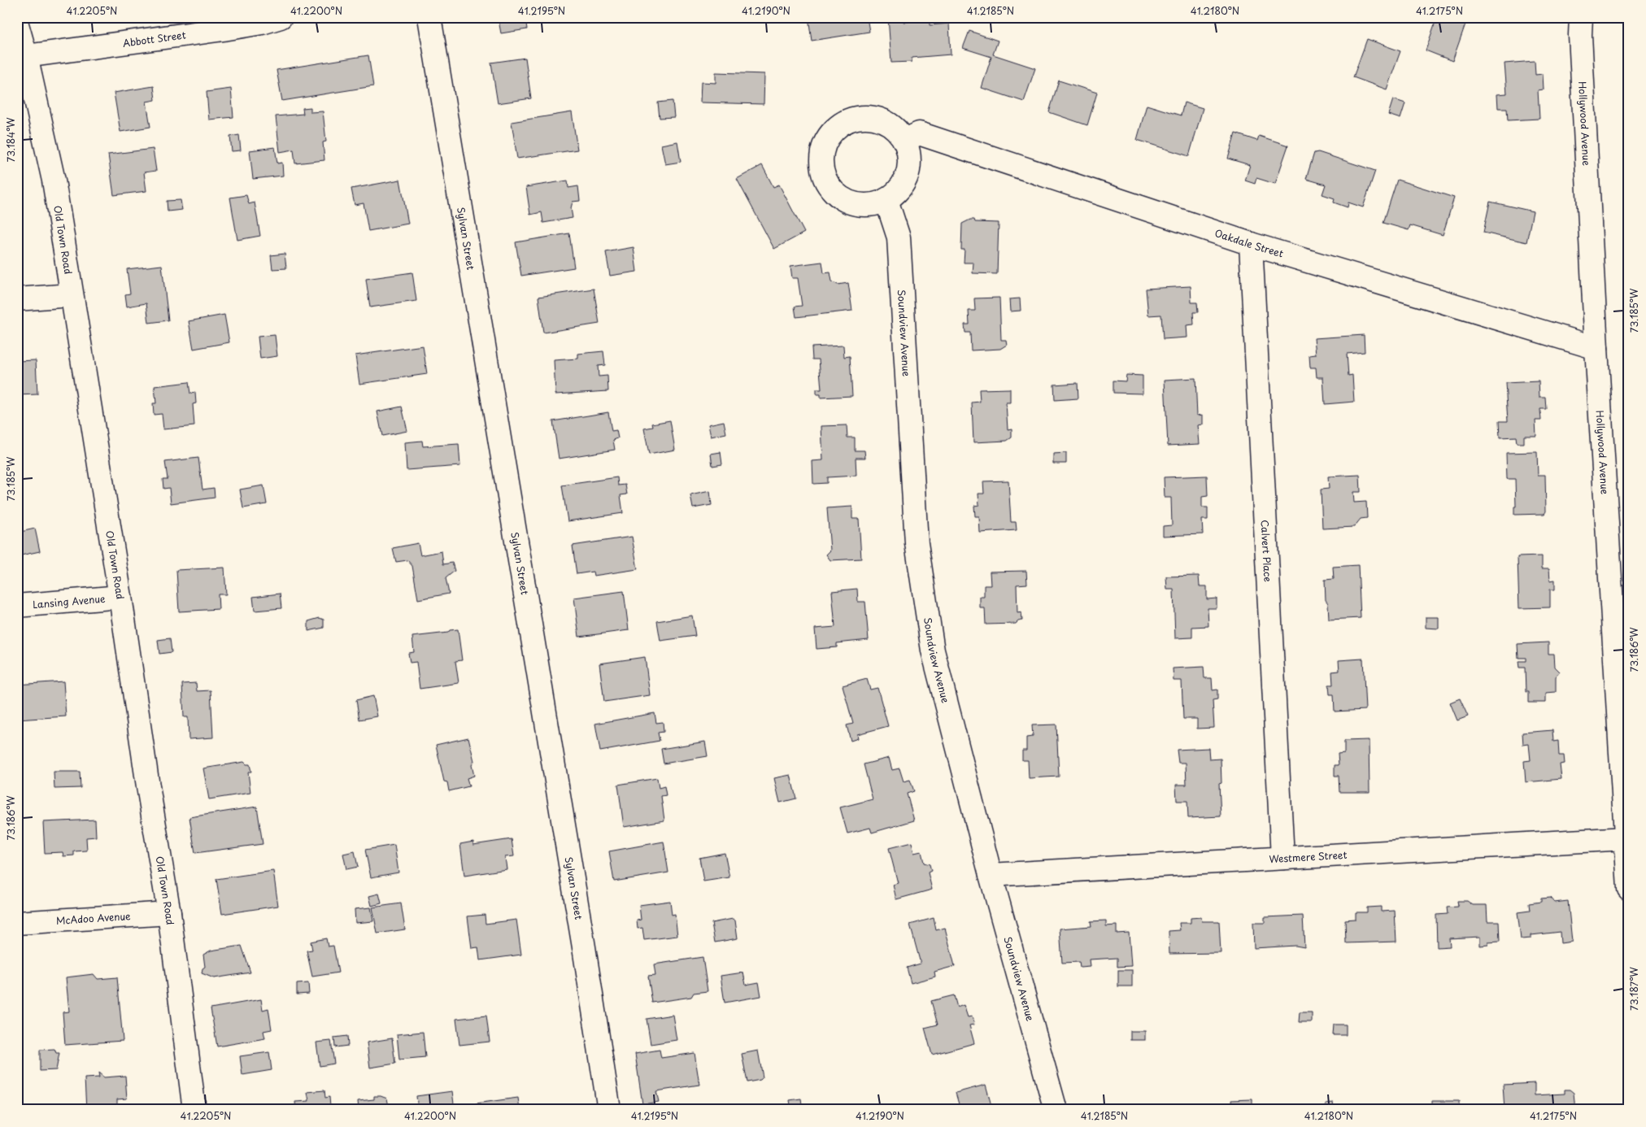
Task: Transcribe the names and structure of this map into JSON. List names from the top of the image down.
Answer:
{
  "streets": {
    "street": [
      "Abbott Street",
      "Hollywood Avenue",
      "Sylvan Street",
      "Old Town Road",
      "Oakdale Street",
      "Soundview Avenue",
      "Calvert Place",
      "Lansing Avenue",
      "Westmere Street",
      "McAdoo Avenue"
    ]
  },
  "crossings": [
    ["Abbott Street", "Old Town Road"],
    ["Hollywood Avenue", "Oakdale Street"],
    ["Hollywood Avenue", "Westmere Street"],
    ["Old Town Road", "Lansing Avenue"],
    ["Old Town Road", "McAdoo Avenue"],
    ["Oakdale Street", "Soundview Avenue"],
    ["Oakdale Street", "Calvert Place"],
    ["Soundview Avenue", "Westmere Street"],
    ["Calvert Place", "Westmere Street"]
  ],
  "coordinates": [
    "41.2205°N",
    "41.2200°N",
    "41.2195°N",
    "41.2190°N",
    "41.2185°N",
    "41.2180°N",
    "41.2175°N",
    "73.184°W",
    "73.185°W",
    "73.186°W",
    "73.187°W"
  ]
}
